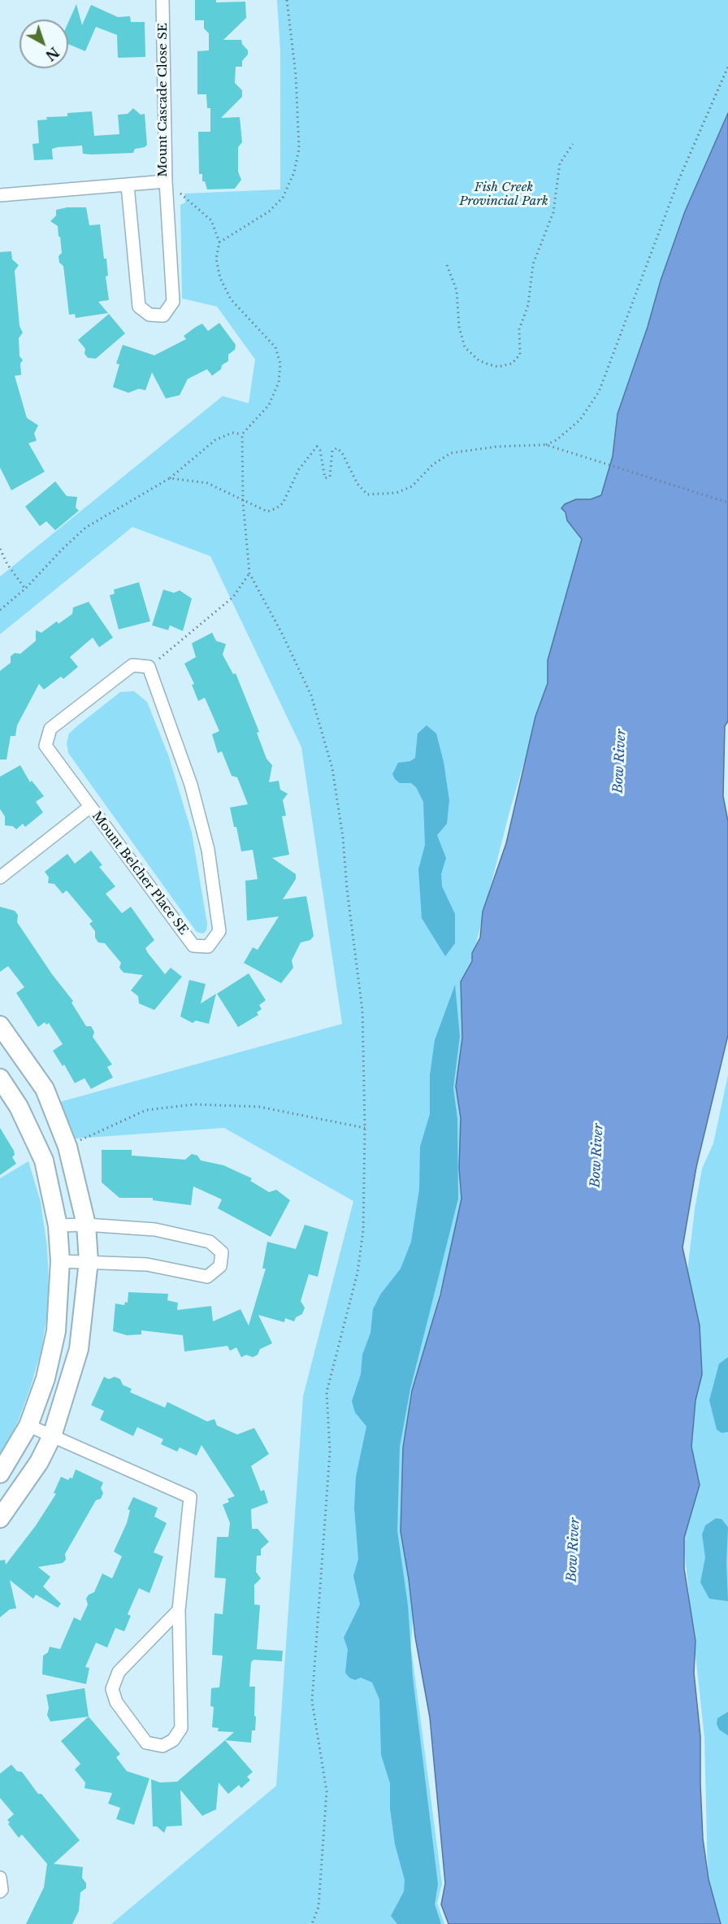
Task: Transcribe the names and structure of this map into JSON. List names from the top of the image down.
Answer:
{
  "streets": {
    "street": ["Mount Cascade Close SE", "Mount Belcher Place SE"]
  },
  "water": ["Bow River"],
  "parks": ["Fish Creek Provincial Park"],
  "north": "bottom right"
}
